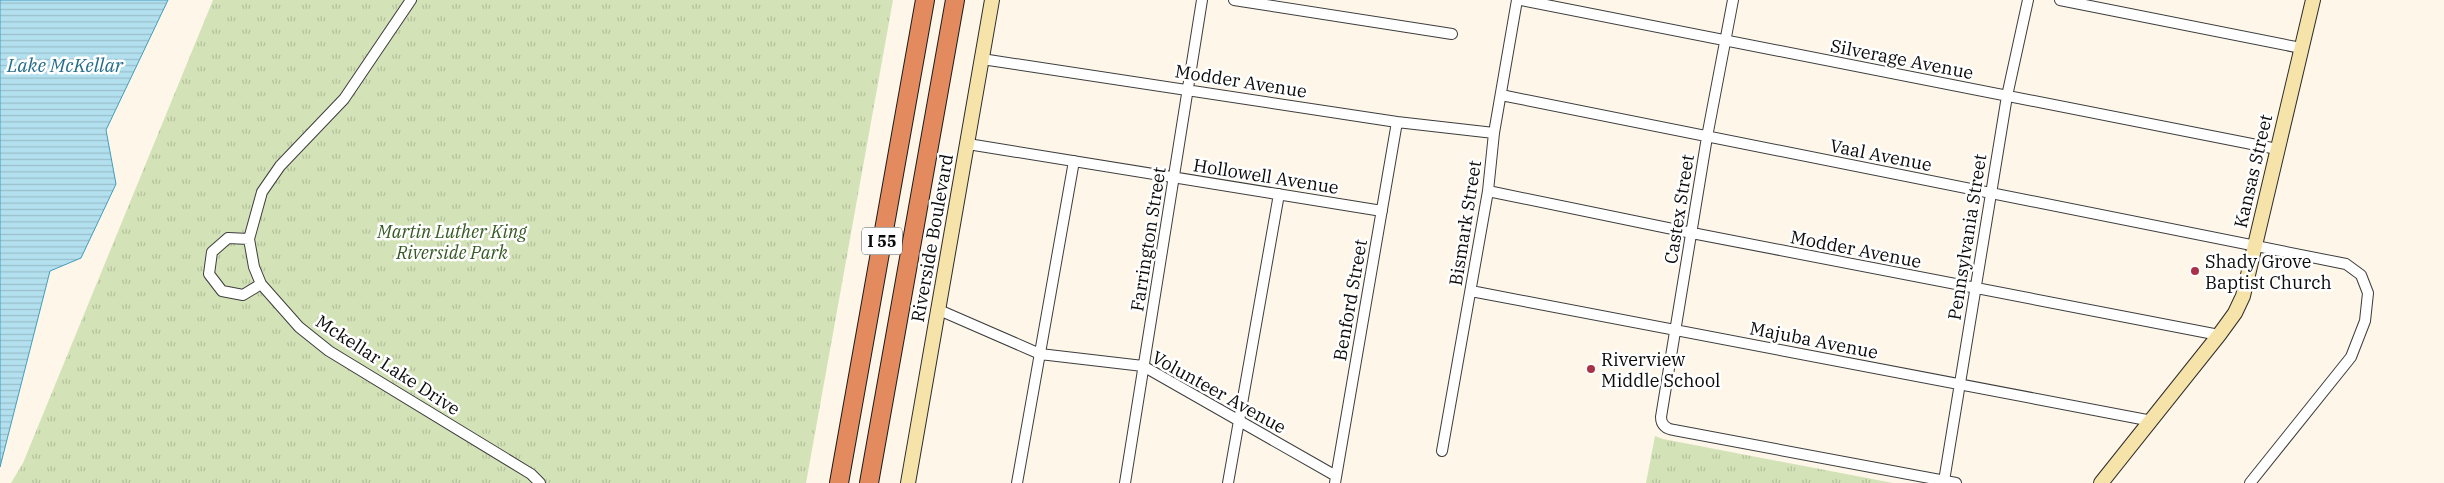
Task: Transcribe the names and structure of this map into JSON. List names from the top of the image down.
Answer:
{
  "streets": {
    "highway": ["I 55"],
    "street": [
      "Silverage Avenue",
      "Modder Avenue",
      "Vaal Avenue",
      "Kansas Street",
      "Hollowell Avenue",
      "Castex Street",
      "Bismark Street",
      "Pennsylvania Street",
      "Riverside Boulevard",
      "Farrington Street",
      "Benford Street",
      "Majuba Avenue",
      "Mckellar Lake Drive",
      "Volunteer Avenue"
    ]
  },
  "crossings": [
    ["Silverage Avenue", "Kansas Street"],
    ["Silverage Avenue", "Castex Street"],
    ["Silverage Avenue", "Pennsylvania Street"],
    ["Modder Avenue", "Kansas Street"],
    ["Modder Avenue", "Castex Street"],
    ["Modder Avenue", "Bismark Street"],
    ["Modder Avenue", "Pennsylvania Street"],
    ["Modder Avenue", "Riverside Boulevard"],
    ["Modder Avenue", "Farrington Street"],
    ["Modder Avenue", "Benford Street"],
    ["Vaal Avenue", "Kansas Street"],
    ["Vaal Avenue", "Castex Street"],
    ["Vaal Avenue", "Bismark Street"],
    ["Vaal Avenue", "Pennsylvania Street"],
    ["Kansas Street", "Majuba Avenue"],
    ["Hollowell Avenue", "Riverside Boulevard"],
    ["Hollowell Avenue", "Farrington Street"],
    ["Hollowell Avenue", "Benford Street"],
    ["Castex Street", "Pennsylvania Street"],
    ["Castex Street", "Majuba Avenue"],
    ["Bismark Street", "Majuba Avenue"],
    ["Pennsylvania Street", "Majuba Avenue"],
    ["Riverside Boulevard", "Volunteer Avenue"],
    ["Farrington Street", "Volunteer Avenue"],
    ["Benford Street", "Volunteer Avenue"]
  ],
  "water": ["Lake McKellar"],
  "parks": ["Martin Luther King Riverside Park"],
  "places": ["Shady Grove Baptist Church", "Riverview Middle School"]
}
